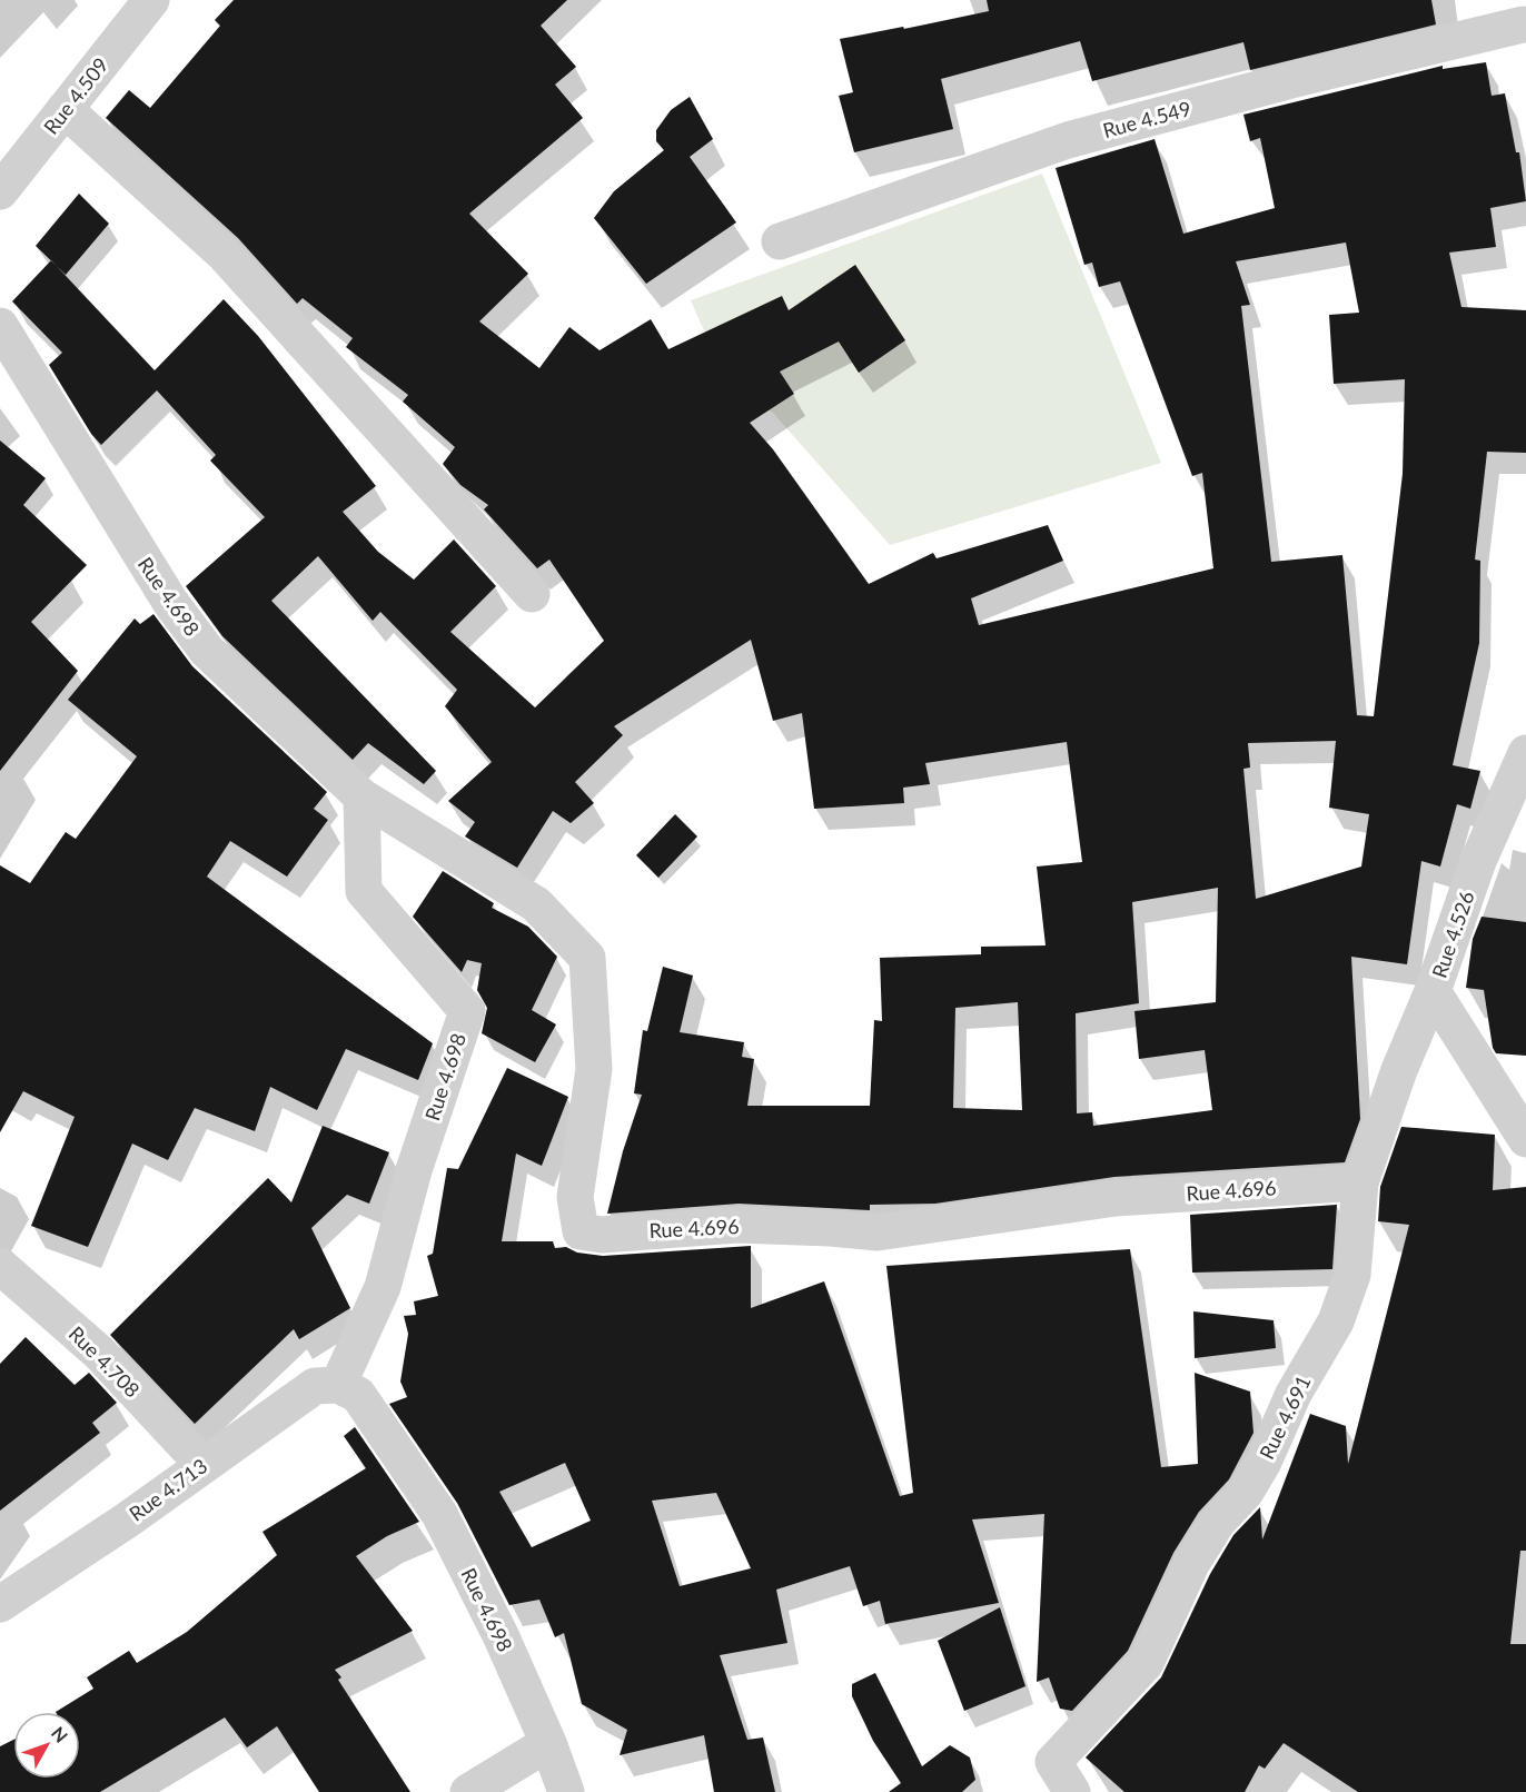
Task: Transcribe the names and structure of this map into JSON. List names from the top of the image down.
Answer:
{
  "streets": {
    "street": [
      "Rue 4.509",
      "Rue 4.549",
      "Rue 4.698",
      "Rue 4.526",
      "Rue 4.696",
      "Rue 4.708",
      "Rue 4.691",
      "Rue 4.713"
    ]
  },
  "crossings": [
    ["Rue 4.698", "Rue 4.696"],
    ["Rue 4.698", "Rue 4.713"],
    ["Rue 4.526", "Rue 4.691"],
    ["Rue 4.696", "Rue 4.691"],
    ["Rue 4.708", "Rue 4.713"]
  ],
  "north": "top right"
}
